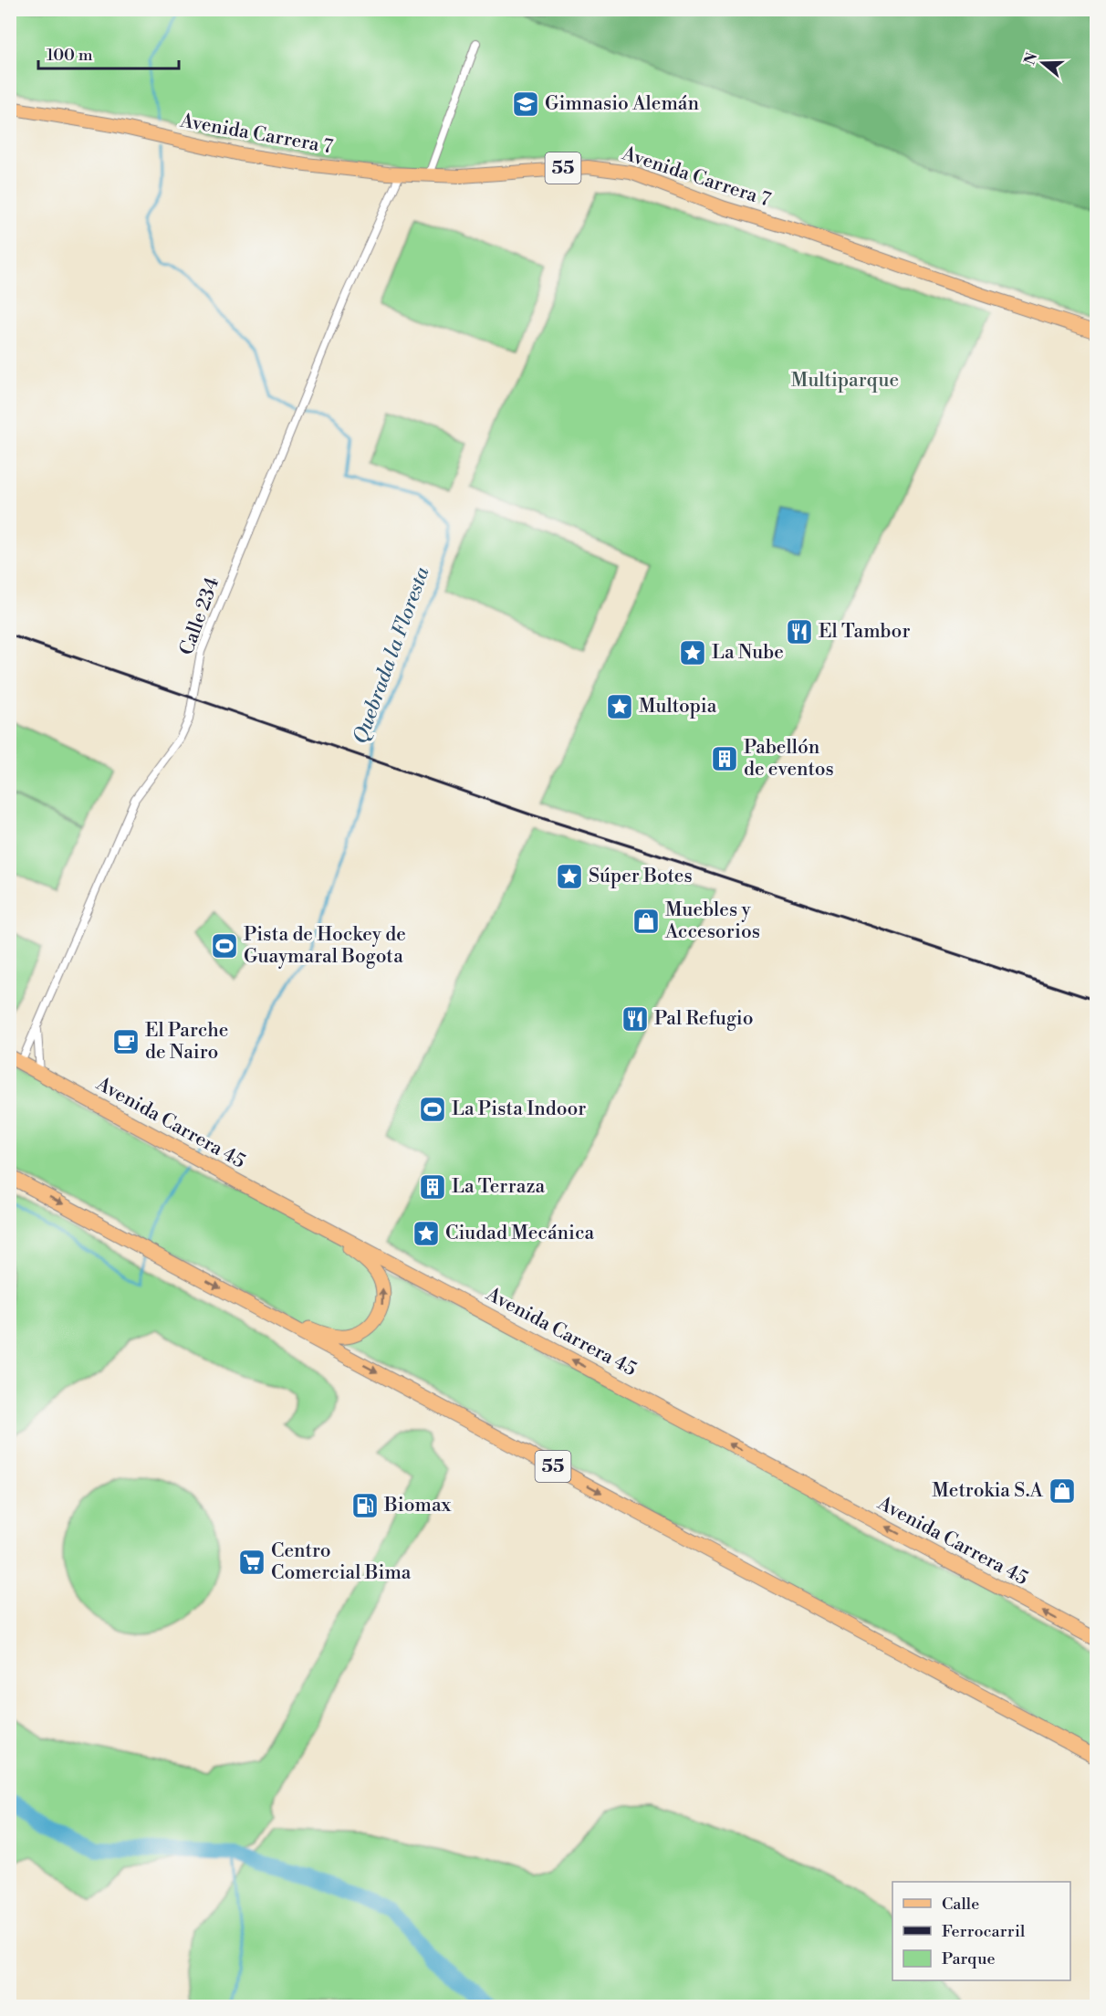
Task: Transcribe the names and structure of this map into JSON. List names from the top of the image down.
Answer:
{
  "streets": {
    "highway": ["55", "Avenida Carrera 45"],
    "main road": ["Avenida Carrera 7"],
    "street": ["Calle 234"]
  },
  "crossings": [
    ["Avenida Carrera 7", "Calle 234"],
    ["Calle 234", "Avenida Carrera 45"]
  ],
  "water": ["Quebrada la Floresta"],
  "parks": ["Multiparque"],
  "places": {
    "school or university": ["Gimnasio Alemán"],
    "restaurant": ["El Tambor", "Pal Refugio"],
    "place": [
      "La Nube",
      "Multopia",
      "Súper Botes",
      "Ciudad Mecánica"
    ],
    "building": ["Pabellón de eventos", "La Terraza"],
    "shop": ["Muebles y Accesorios", "Metrokia S.A"],
    "sports": ["Pista de Hockey de Guaymaral Bogota", "La Pista Indoor"],
    "cafe": ["El Parche de Nairo"],
    "fuel station": ["Biomax"],
    "supermarket": ["Centro Comercial Bima"]
  },
  "legend": ["Calle", "Ferrocarril", "Parque"],
  "scale_bar": "100 m",
  "north": "left"
}
